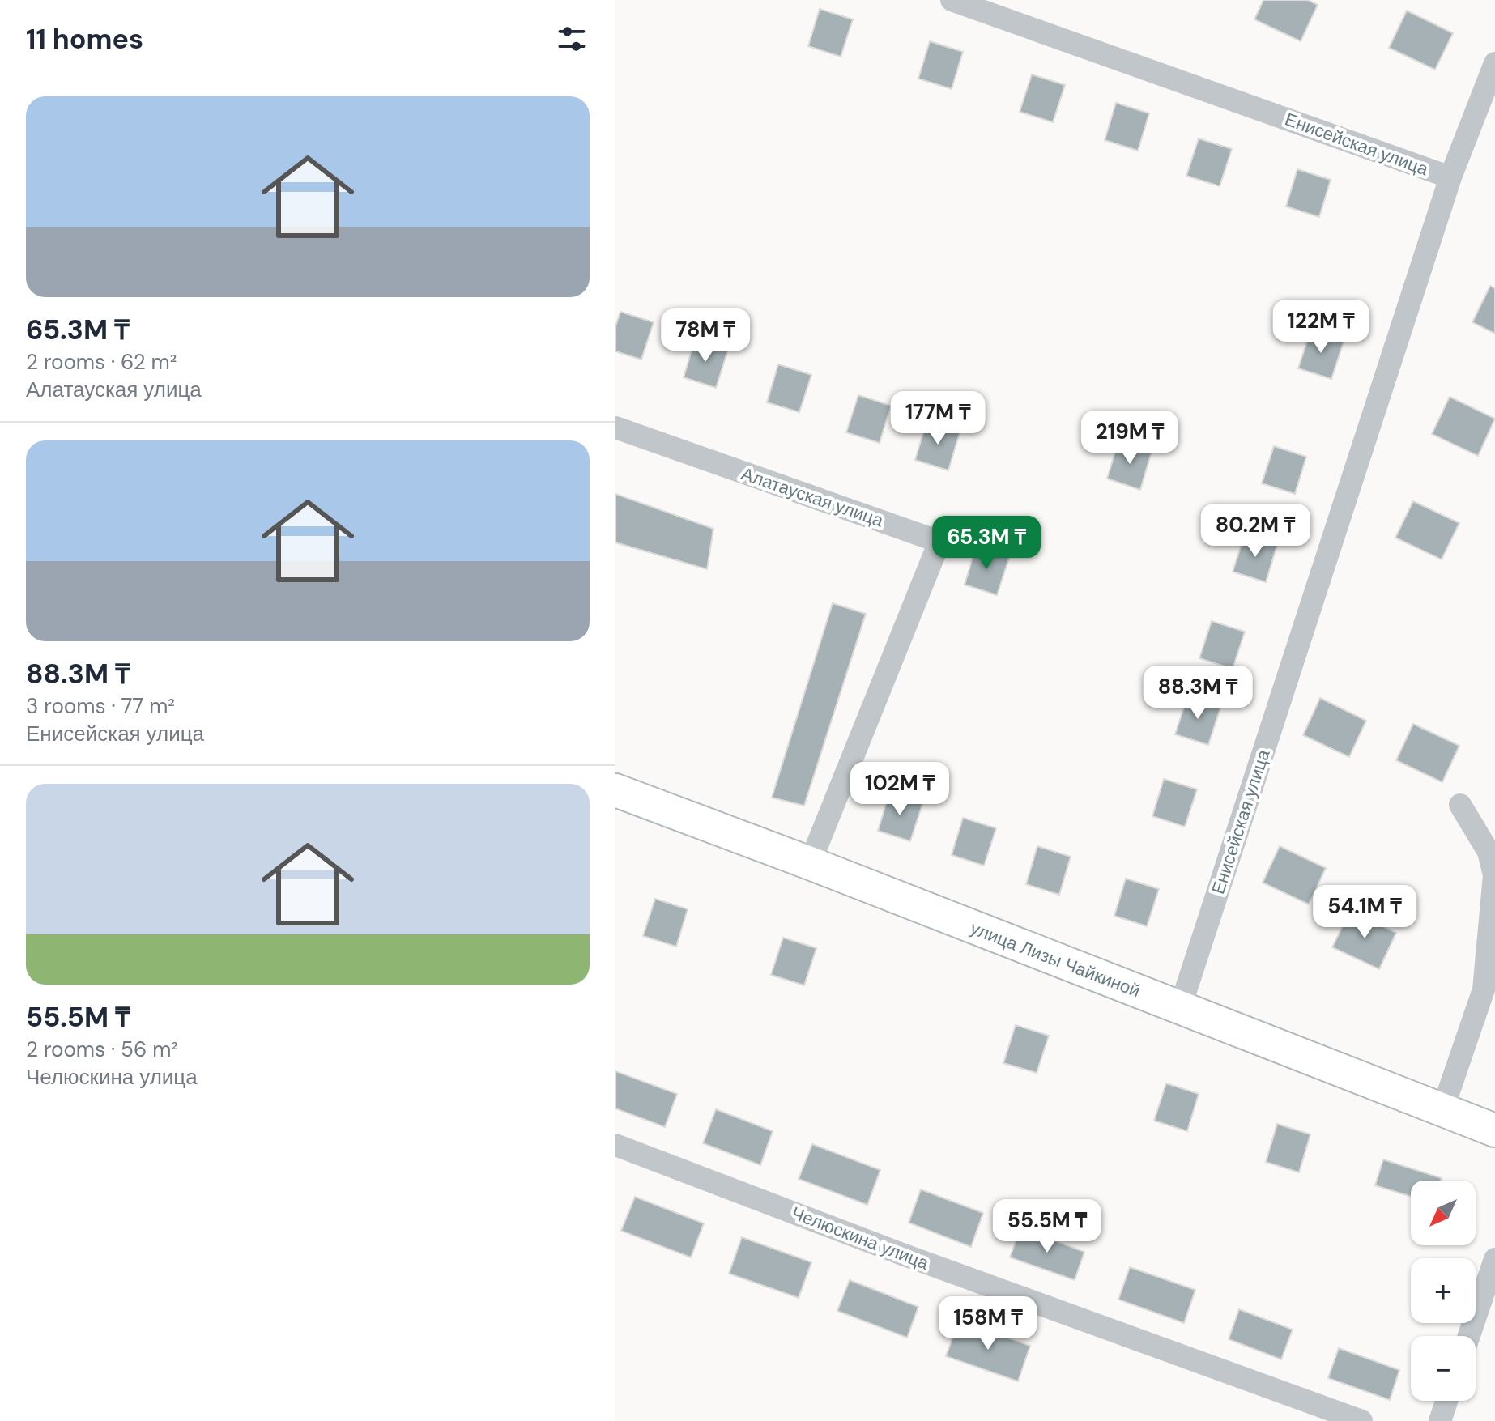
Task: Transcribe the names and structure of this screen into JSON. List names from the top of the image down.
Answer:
{
  "streets": {
    "street": [
      "Енисейская улица",
      "Алатауская улица",
      "улица Лизы Чайкиной",
      "Челюскина улица"
    ]
  },
  "crossings": [
    ["Енисейская улица", "улица Лизы Чайкиной"],
    ["Алатауская улица", "улица Лизы Чайкиной"]
  ],
  "north": "bottom left",
  "page": {
    "heading": "11 homes",
    "list": [
      {
        "name": "65.3M ₸",
        "note": "2 rooms · 62 m² · Алатауская улица"
      },
      {
        "name": "88.3M ₸",
        "note": "3 rooms · 77 m² · Енисейская улица"
      },
      {
        "name": "55.5M ₸",
        "note": "2 rooms · 56 m² · Челюскина улица"
      }
    ],
    "price": [
      "122M ₸",
      "78M ₸",
      "177M ₸",
      "219M ₸",
      "80.2M ₸",
      "65.3M ₸",
      "88.3M ₸",
      "102M ₸",
      "54.1M ₸",
      "55.5M ₸",
      "158M ₸"
    ],
    "map_buttons": ["+", "−"]
  }
}
